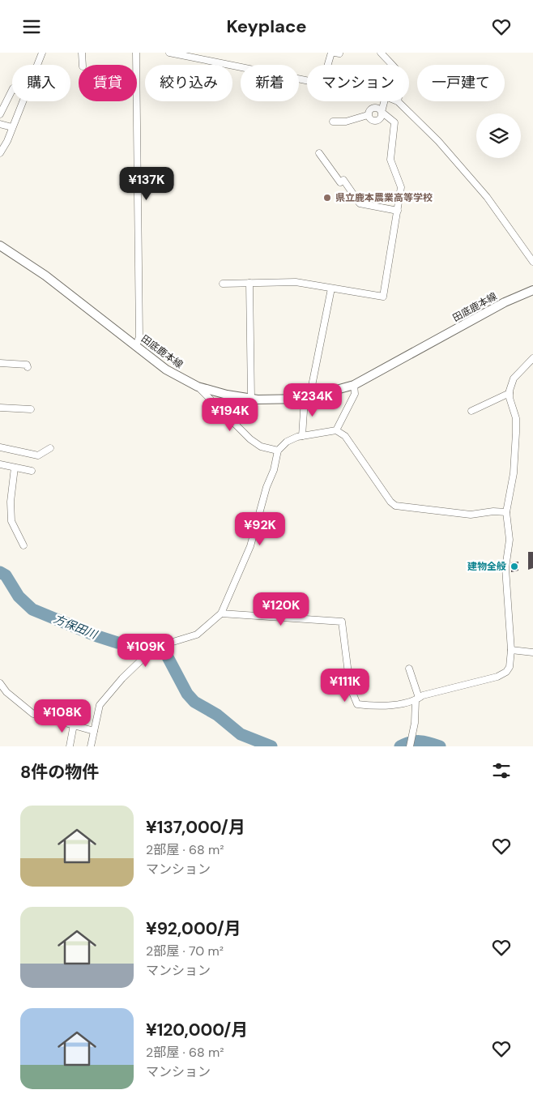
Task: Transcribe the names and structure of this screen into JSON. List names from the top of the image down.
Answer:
{
  "streets": {
    "main road": ["田底鹿本線"]
  },
  "water": ["方保田川"],
  "places": ["県立鹿本農業高等学校", "建物全般"],
  "page": {
    "header": "Keyplace",
    "chip": [
      "購入",
      "賃貸",
      "絞り込み",
      "新着",
      "マンション",
      "一戸建て"
    ],
    "price": [
      "¥137K",
      "¥234K",
      "¥194K",
      "¥92K",
      "¥120K",
      "¥109K",
      "¥111K",
      "¥108K"
    ],
    "heading": "8件の物件",
    "list": [
      {
        "name": "¥137,000/月",
        "note": "2部屋 · 68 m² · マンション"
      },
      {
        "name": "¥92,000/月",
        "note": "2部屋 · 70 m² · マンション"
      },
      {
        "name": "¥120,000/月",
        "note": "2部屋 · 68 m² · マンション"
      }
    ]
  }
}
